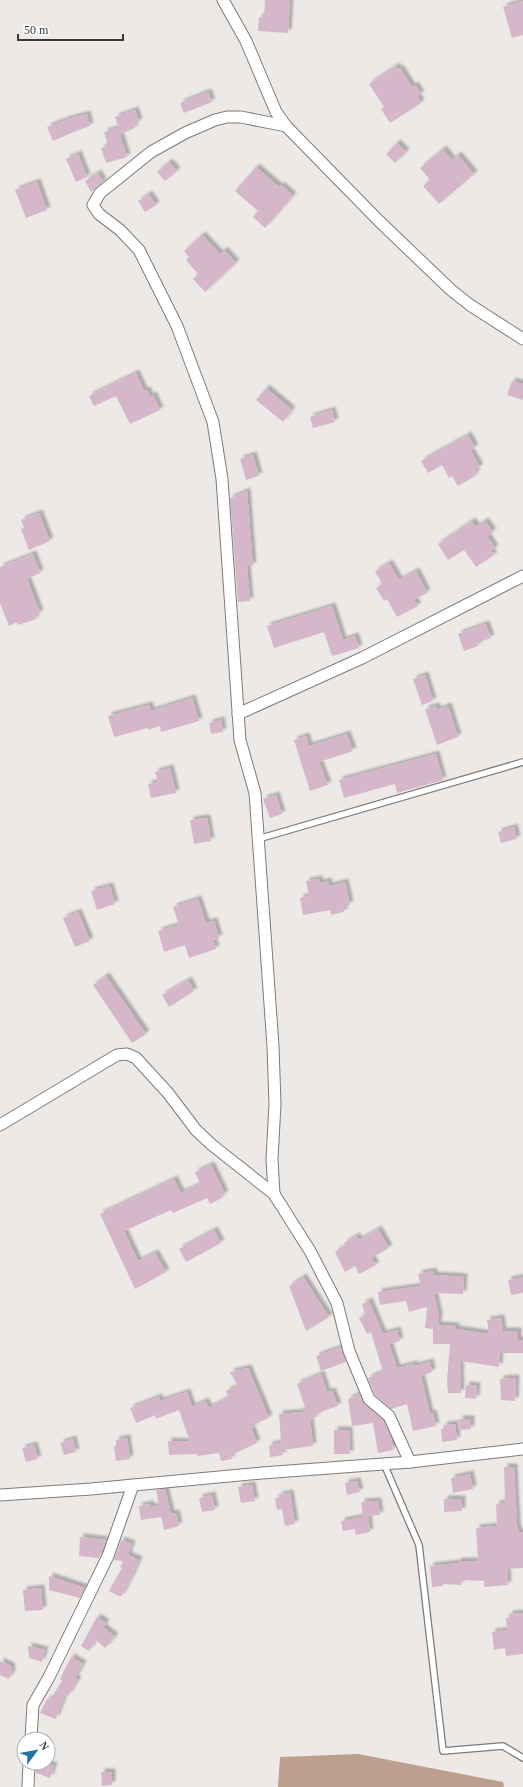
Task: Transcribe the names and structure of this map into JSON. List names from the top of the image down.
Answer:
{
  "scale_bar": "50 m",
  "north": "top right"
}
